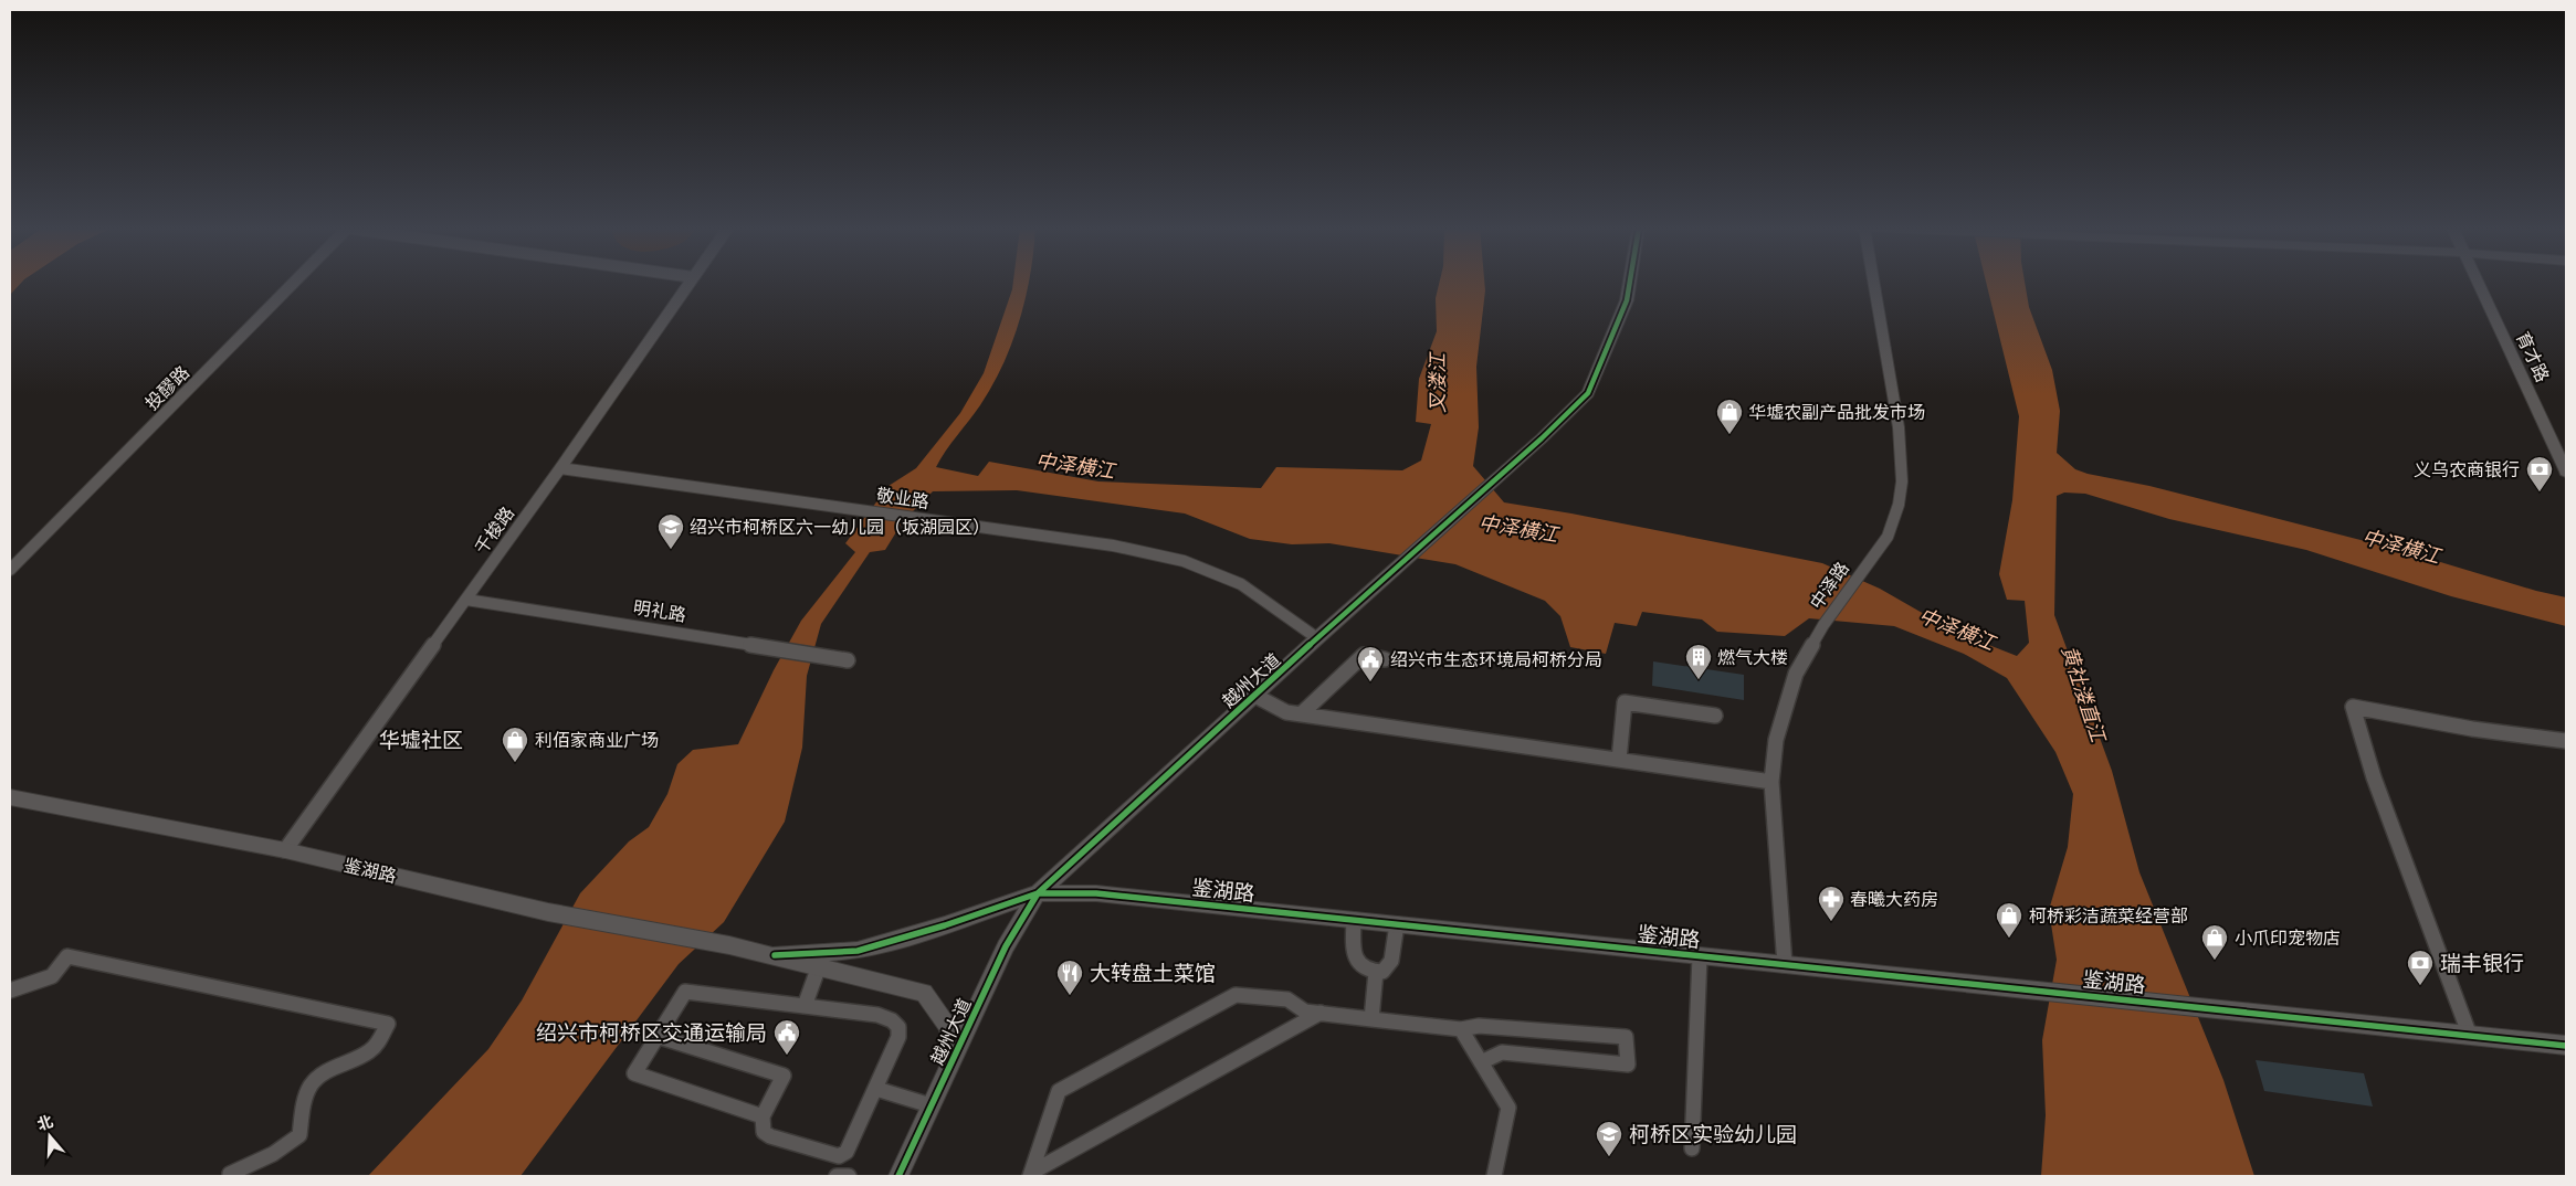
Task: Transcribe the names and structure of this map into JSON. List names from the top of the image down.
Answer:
{
  "streets": {
    "street": [
      "育才路",
      "投醪路",
      "敬业路",
      "千梭路",
      "中泽路",
      "明礼路",
      "越州大道",
      "鉴湖路"
    ]
  },
  "crossings": [
    ["敬业路", "千梭路"],
    ["敬业路", "越州大道"],
    ["千梭路", "明礼路"],
    ["千梭路", "鉴湖路"],
    ["中泽路", "鉴湖路"],
    ["越州大道", "鉴湖路"]
  ],
  "districts": ["华墟社区"],
  "water": ["叉溇江", "中泽横江", "黄社溇直江"],
  "places": {
    "shop": [
      "华墟农副产品批发市场",
      "利佰家商业广场",
      "柯桥彩洁蔬菜经营部",
      "小爪印宠物店"
    ],
    "bank": ["义乌农商银行", "瑞丰银行"],
    "school or university": ["绍兴市柯桥区六一幼儿园（坂湖园区）", "柯桥区实验幼儿园"],
    "building": ["燃气大楼"],
    "public building": ["绍兴市生态环境局柯桥分局", "绍兴市柯桥区交通运输局"],
    "pharmacy": ["春曦大药房"],
    "restaurant": ["大转盘土菜馆"]
  },
  "north": "top"
}
